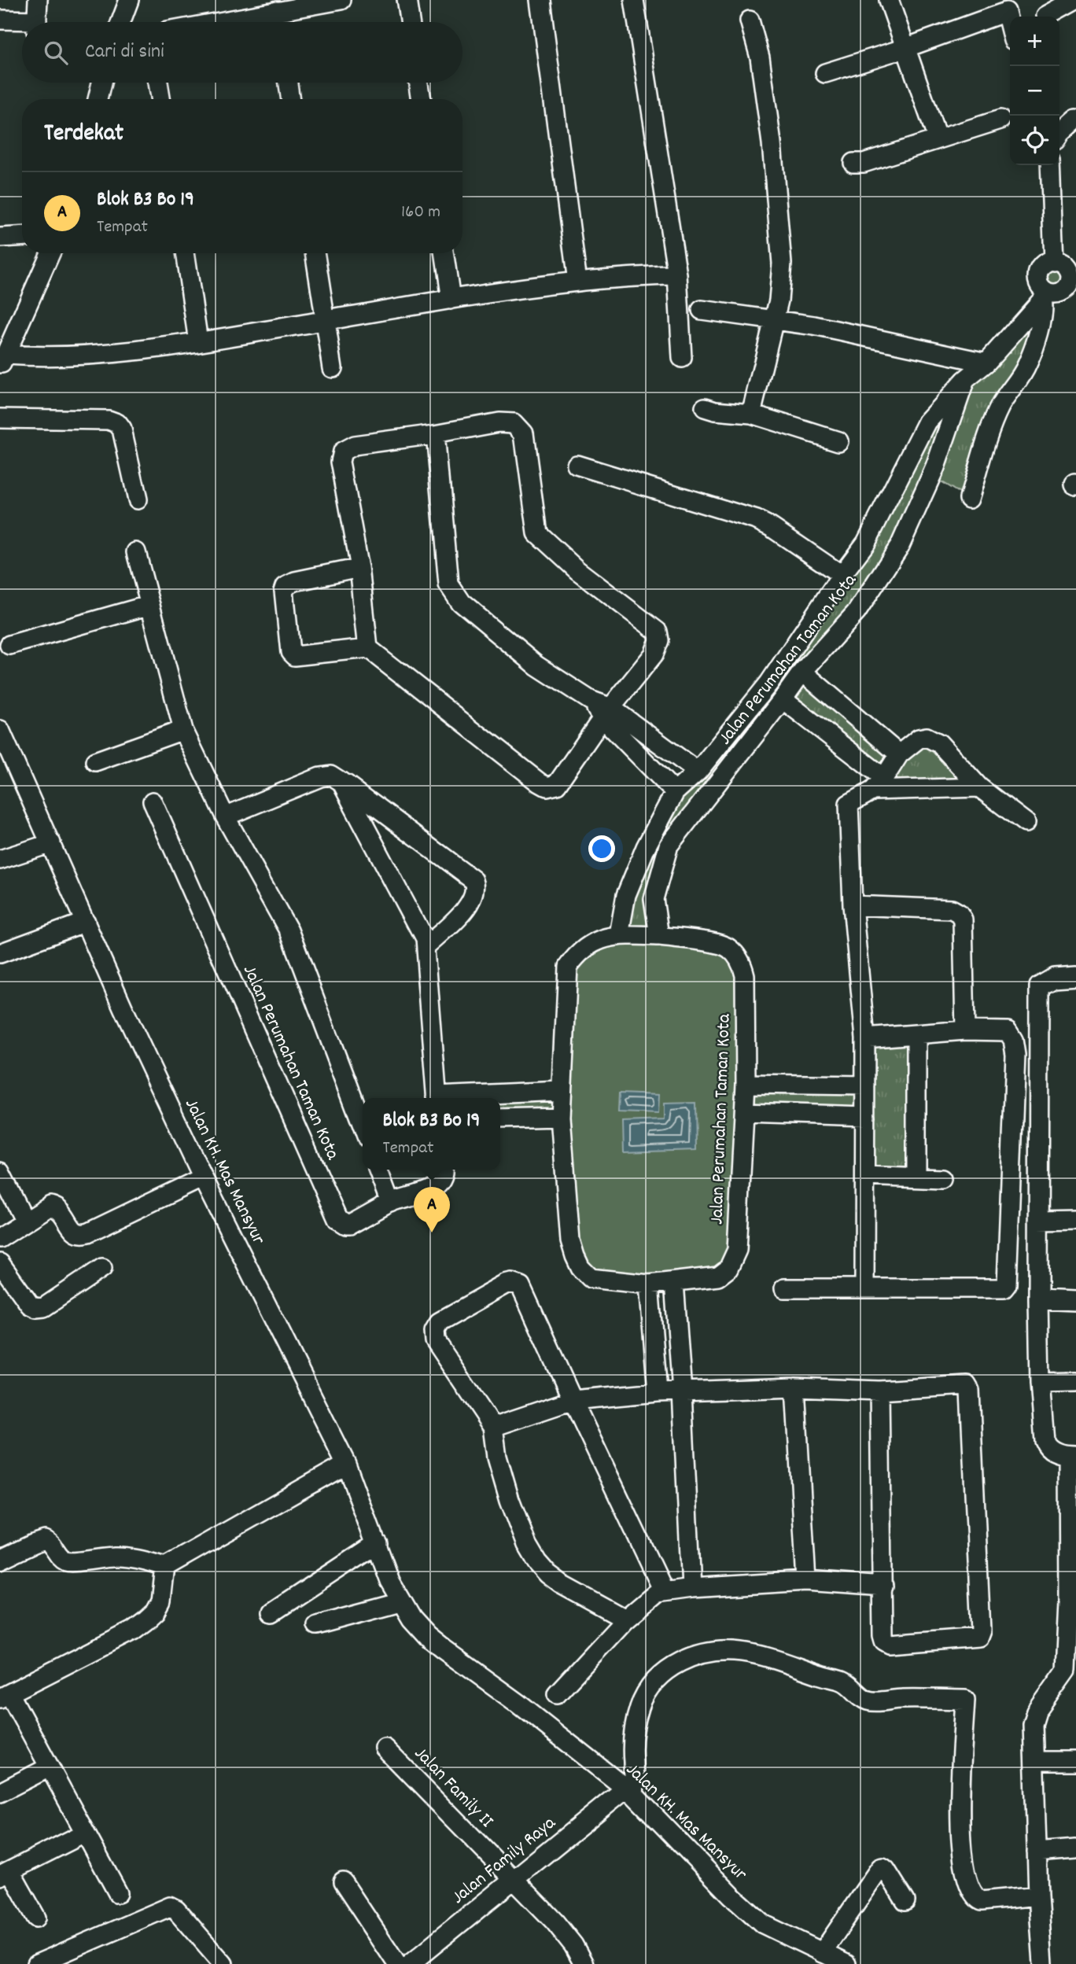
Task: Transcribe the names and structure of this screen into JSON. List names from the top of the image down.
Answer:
{
  "streets": {
    "street": [
      "Jalan Perumahan Taman Kota",
      "Jalan KH. Mas Mansyur",
      "Jalan Family II",
      "Jalan Family Raya"
    ]
  },
  "crossings": [
    ["Jalan KH. Mas Mansyur", "Jalan Family Raya"],
    ["Jalan Family II", "Jalan Family Raya"]
  ],
  "page": {
    "map_buttons": ["+", "−"],
    "search": "Cari di sini",
    "heading": "Terdekat",
    "list": [
      {
        "mark": "A",
        "name": "Blok B3 Bo 19",
        "note": "Tempat",
        "value": "160 m"
      }
    ],
    "popup": ["Blok B3 Bo 19", "Tempat"],
    "pins": "A"
  }
}
